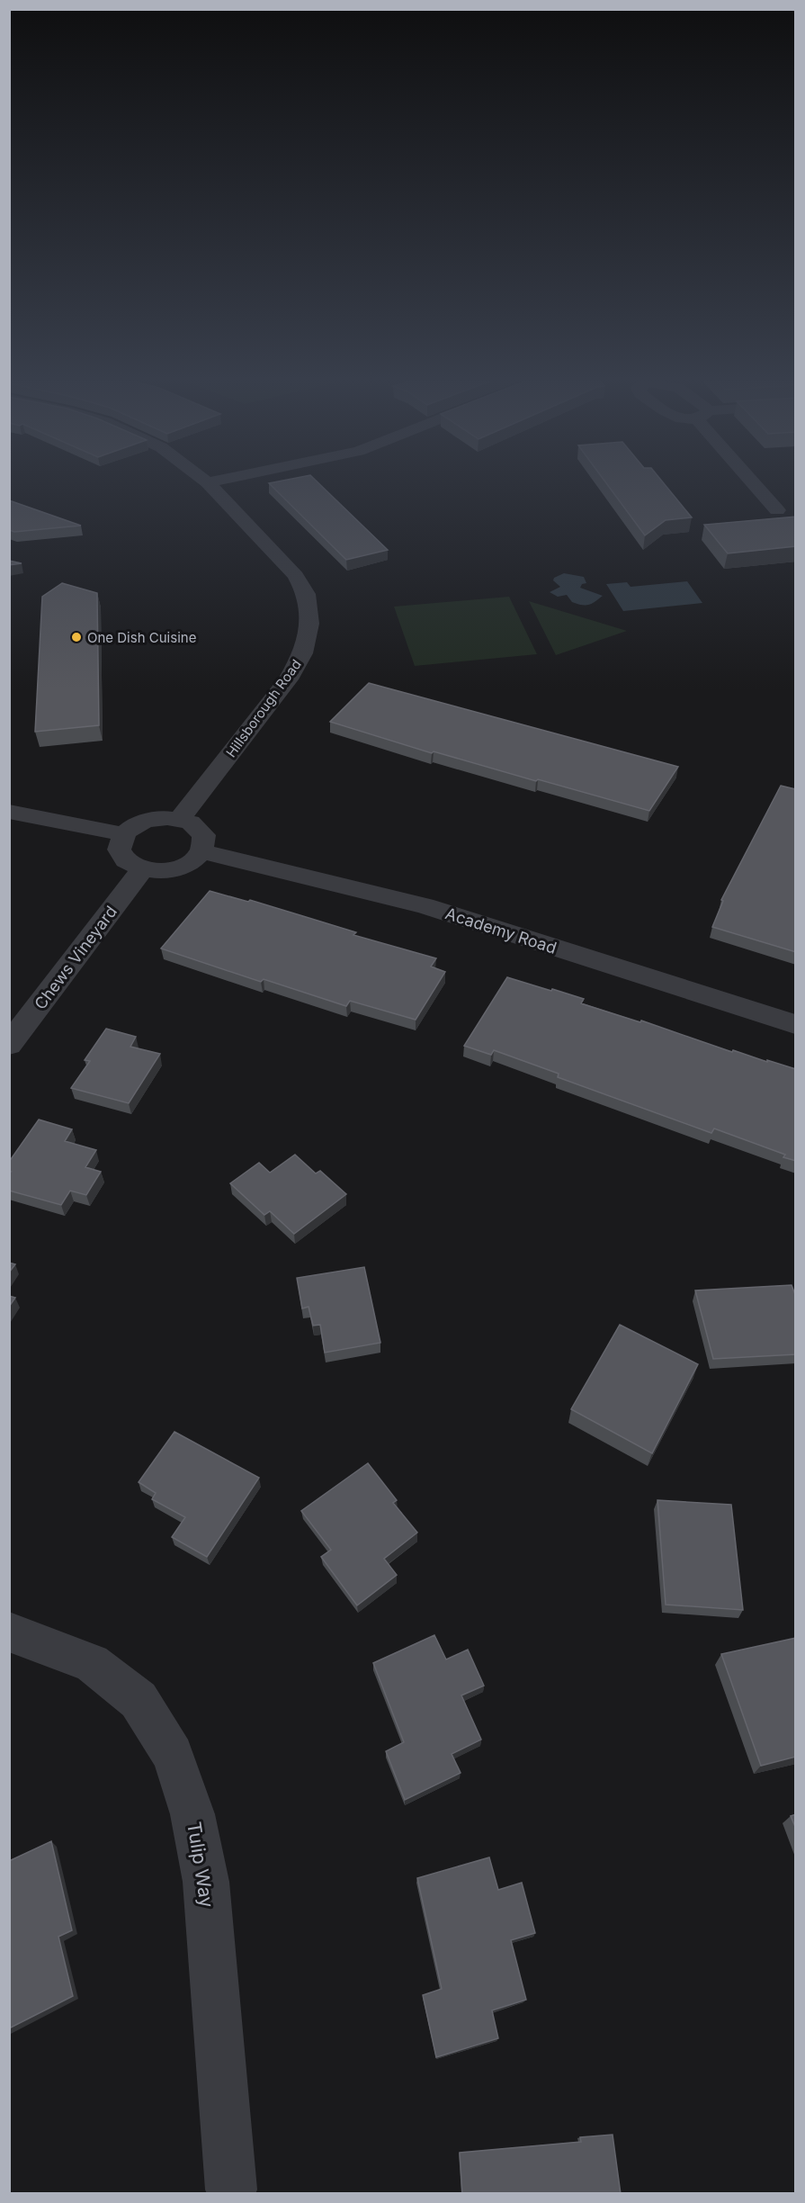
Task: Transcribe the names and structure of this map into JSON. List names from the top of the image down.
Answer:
{
  "streets": {
    "street": [
      "Hillsborough Road",
      "Academy Road",
      "Chews Vineyard",
      "Tulip Way"
    ]
  },
  "crossings": [
    ["Hillsborough Road", "Academy Road"],
    ["Hillsborough Road", "Chews Vineyard"],
    ["Academy Road", "Chews Vineyard"]
  ],
  "places": ["One Dish Cuisine"]
}
